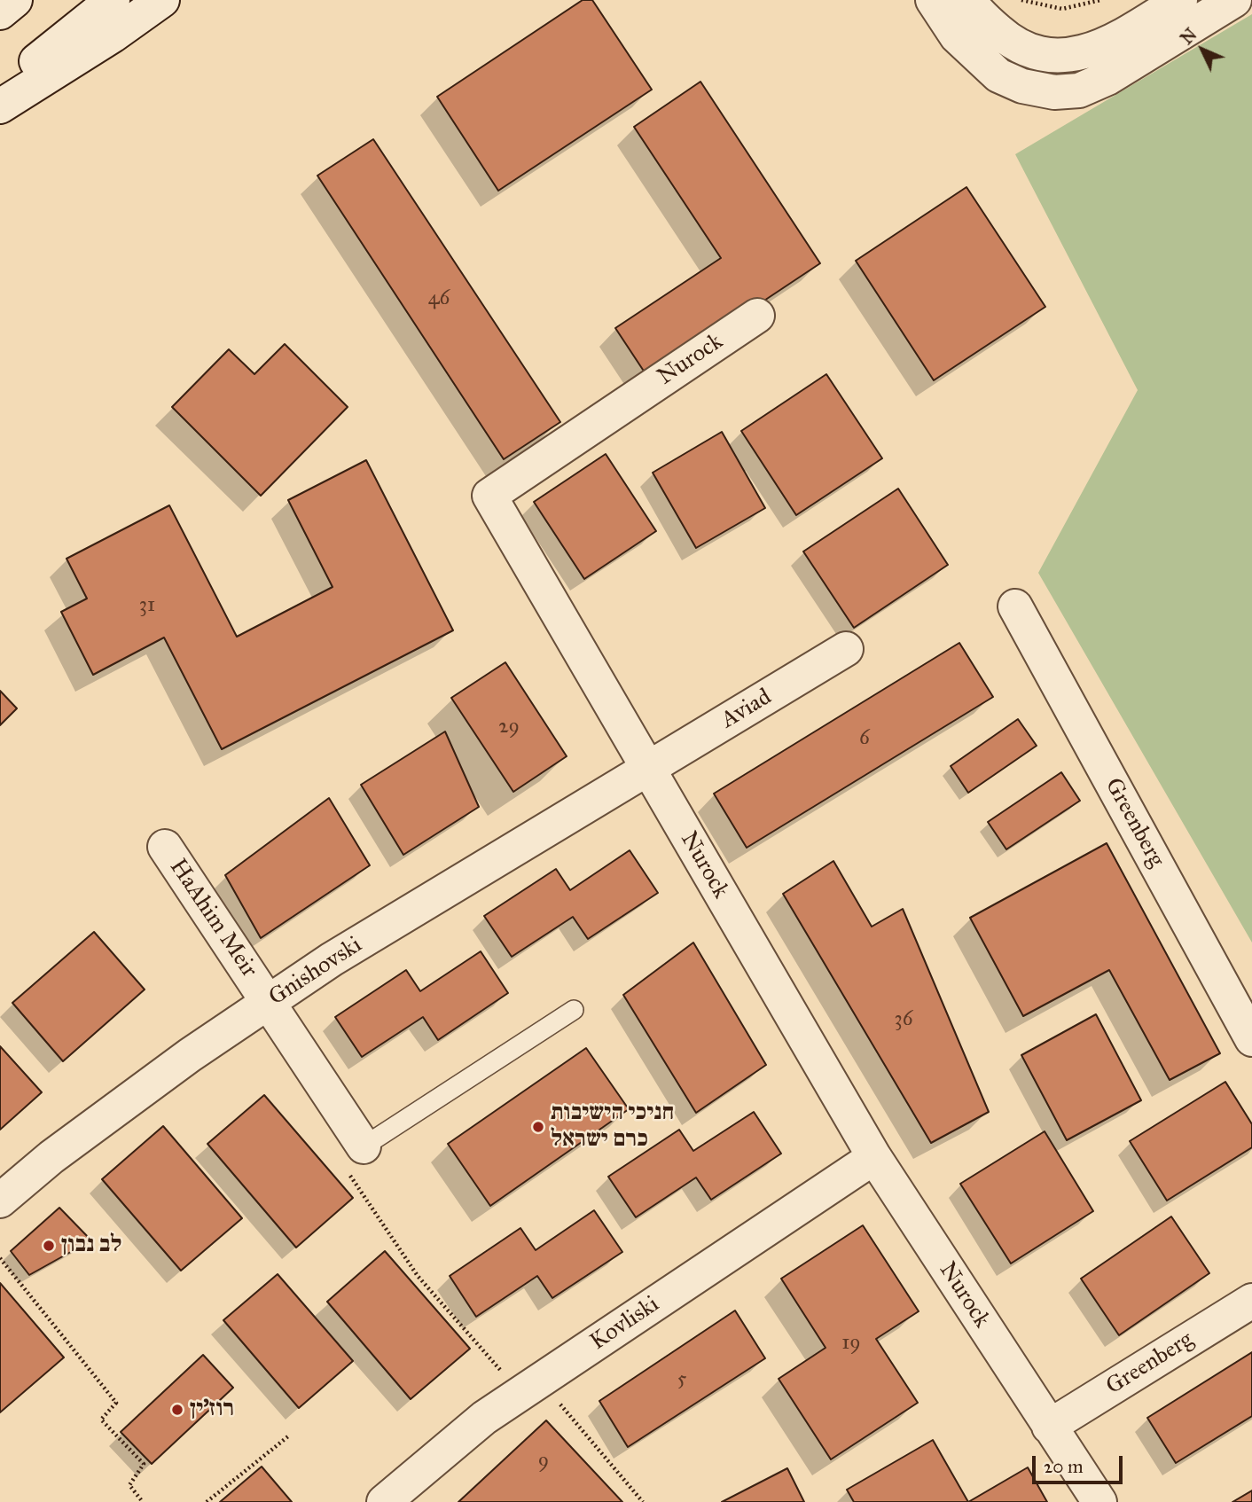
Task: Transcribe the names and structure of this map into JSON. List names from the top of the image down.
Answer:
{
  "streets": {
    "street": [
      "Nurock",
      "Aviad",
      "Greenberg",
      "HaAhim Meir",
      "Gnishovski",
      "Kovliski"
    ]
  },
  "crossings": [
    ["Nurock", "Aviad"],
    ["Nurock", "Greenberg"],
    ["Nurock", "Gnishovski"],
    ["Nurock", "Kovliski"],
    ["Aviad", "Gnishovski"],
    ["HaAhim Meir", "Gnishovski"]
  ],
  "places": ["חניכי הישיבות כרם ישראל", "לב נבון", "רוז'ין"],
  "house_numbers": [
    "46",
    "31",
    "29",
    "6",
    "36",
    "19",
    "5",
    "9"
  ],
  "scale_bar": "20 m",
  "north": "top left"
}
